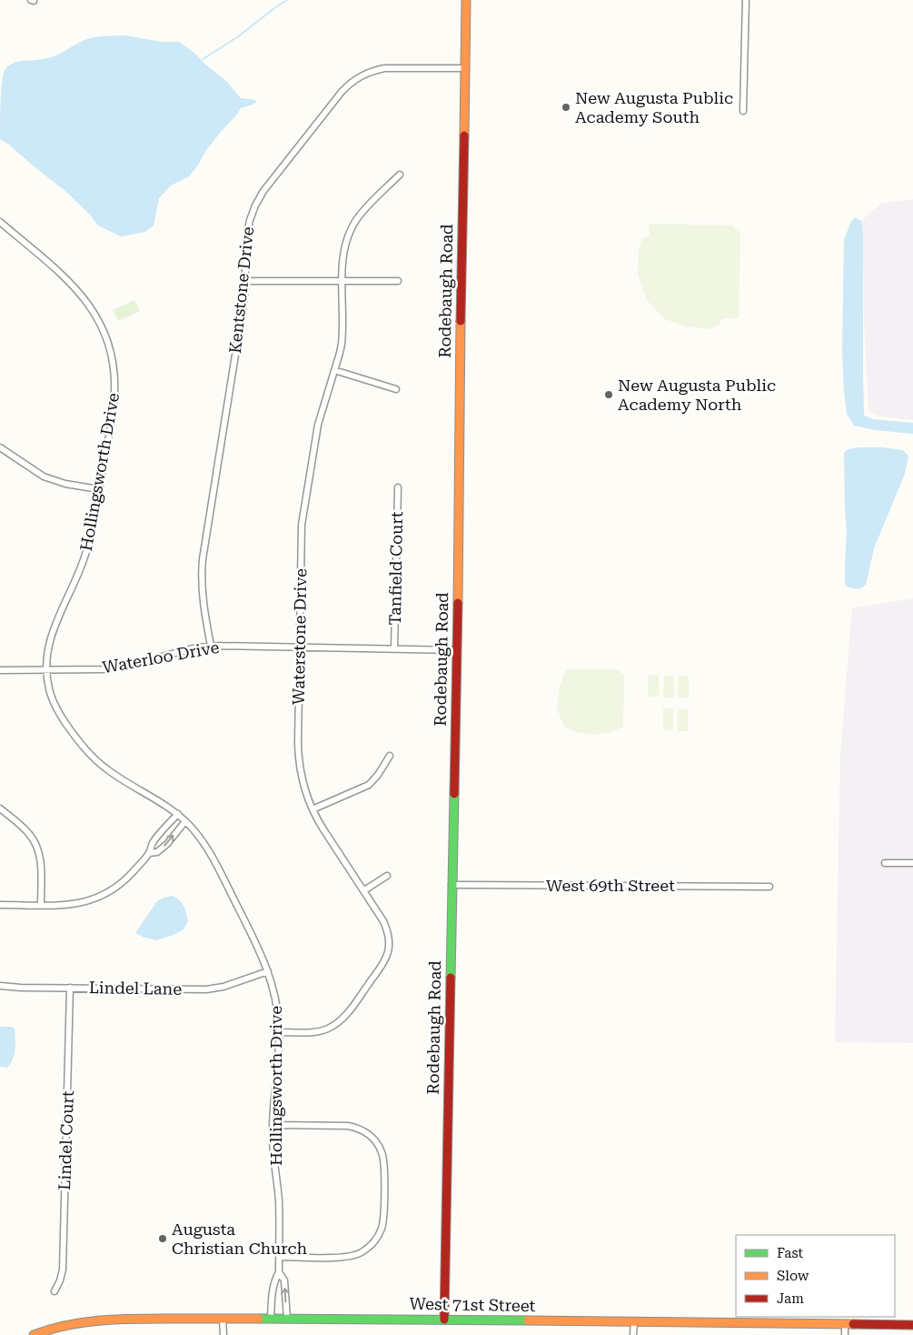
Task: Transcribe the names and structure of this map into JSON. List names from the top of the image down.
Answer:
{
  "streets": {
    "street": [
      "Kentstone Drive",
      "Rodebaugh Road",
      "Hollingsworth Drive",
      "Tanfield Court",
      "Waterstone Drive",
      "Waterloo Drive",
      "West 69th Street",
      "Lindel Lane",
      "Lindel Court",
      "West 71st Street"
    ]
  },
  "crossings": [
    ["Kentstone Drive", "Rodebaugh Road"],
    ["Kentstone Drive", "Waterloo Drive"],
    ["Rodebaugh Road", "Waterloo Drive"],
    ["Rodebaugh Road", "West 69th Street"],
    ["Rodebaugh Road", "West 71st Street"],
    ["Hollingsworth Drive", "Waterstone Drive"],
    ["Hollingsworth Drive", "Waterloo Drive"],
    ["Hollingsworth Drive", "Lindel Lane"],
    ["Hollingsworth Drive", "West 71st Street"],
    ["Tanfield Court", "Waterloo Drive"],
    ["Waterstone Drive", "Waterloo Drive"],
    ["Lindel Lane", "Lindel Court"]
  ],
  "places": ["New Augusta Public Academy South", "New Augusta Public Academy North", "Augusta Christian Church"],
  "legend": ["Fast", "Slow", "Jam"]
}
